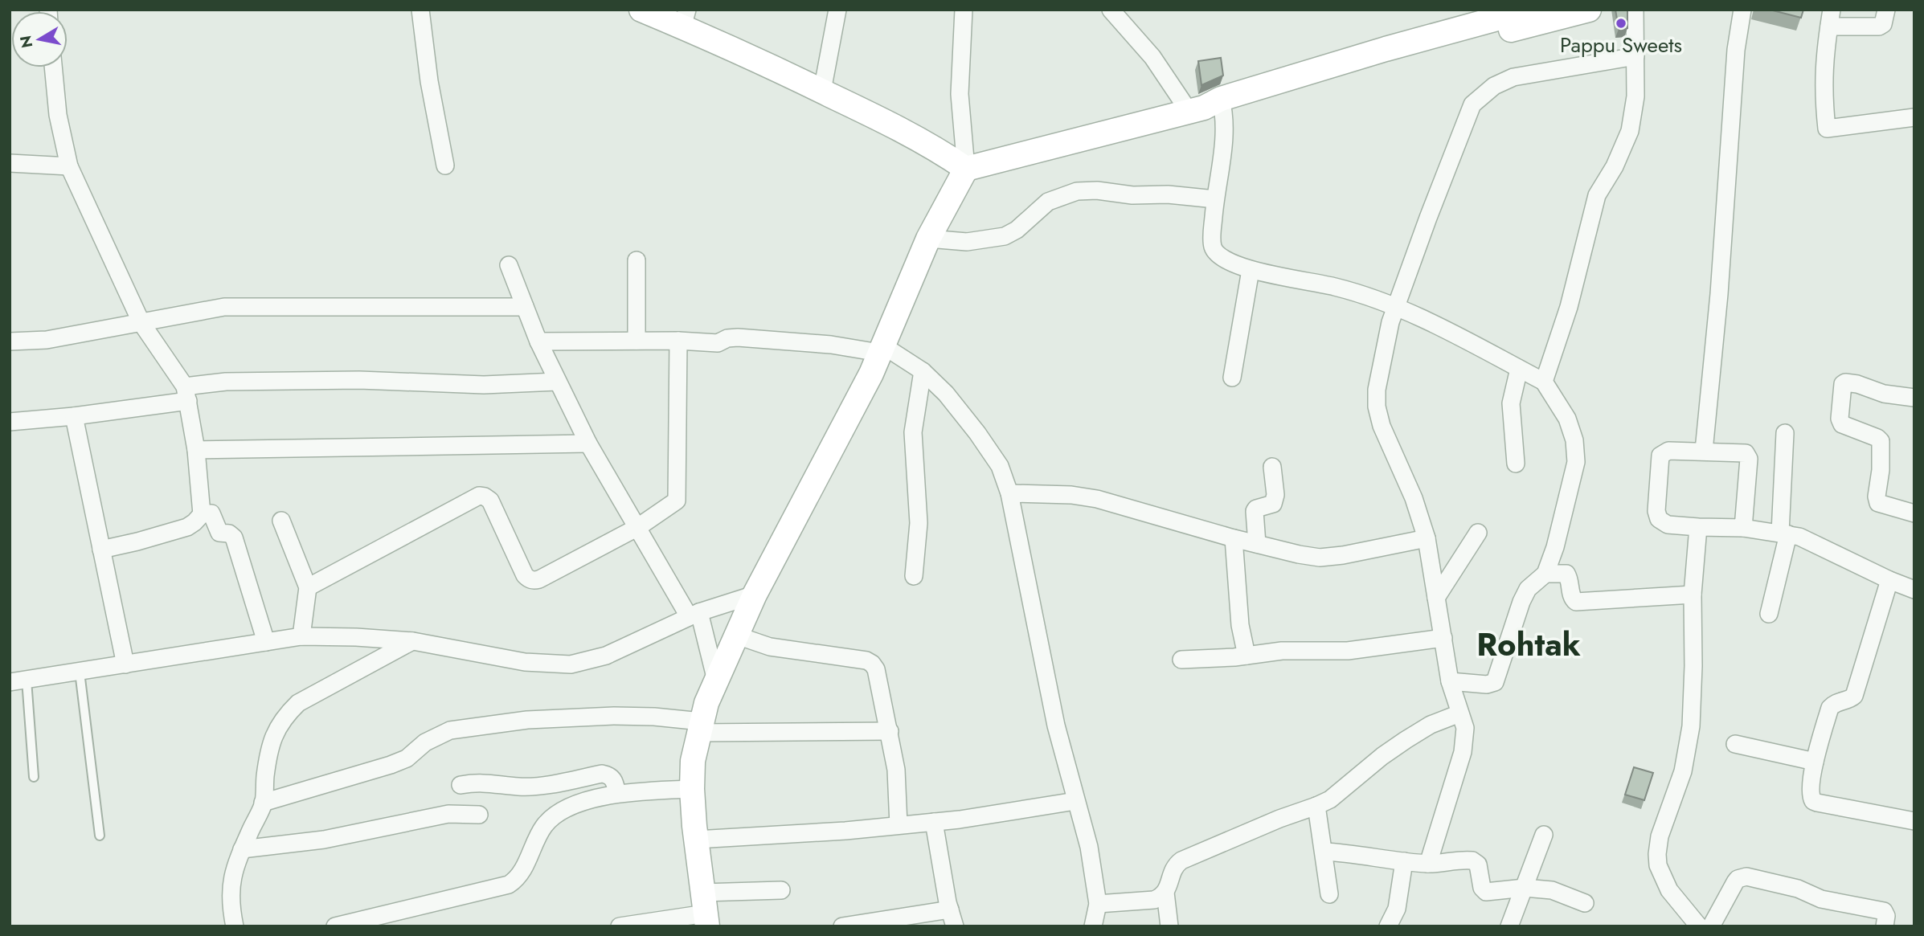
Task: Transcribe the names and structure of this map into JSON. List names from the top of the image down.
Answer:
{
  "districts": ["Rohtak"],
  "places": ["Pappu Sweets"],
  "north": "left"
}
